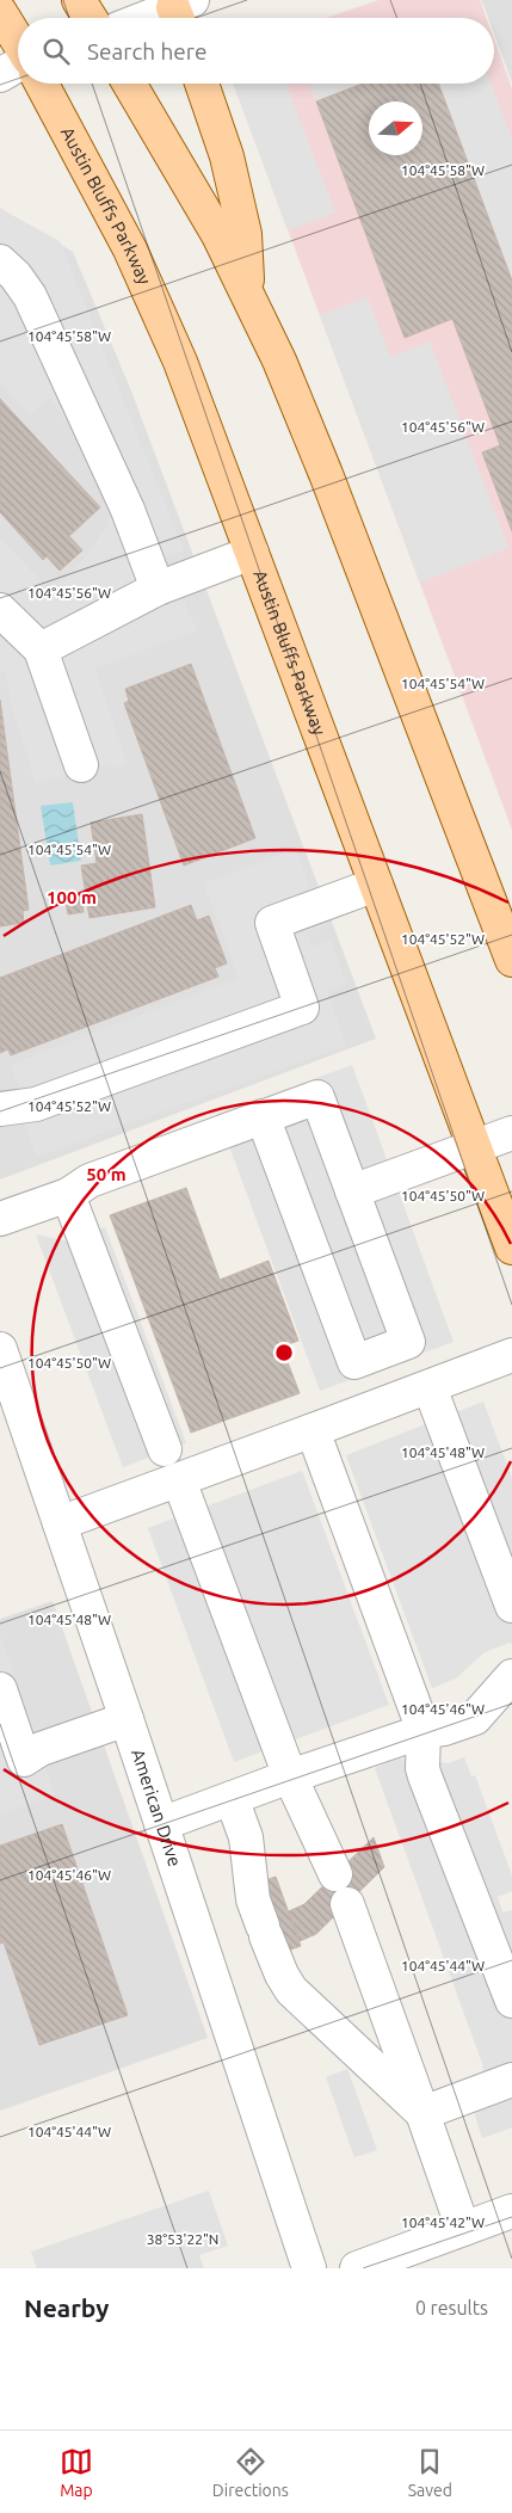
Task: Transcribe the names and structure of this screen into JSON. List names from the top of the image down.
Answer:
{
  "streets": {
    "main road": ["Austin Bluffs Parkway"],
    "street": ["American Drive"]
  },
  "north": "right",
  "page": {
    "search": "Search here",
    "heading": ["Nearby", "0 results"],
    "nav": ["Map", "Directions", "Saved"]
  },
  "coordinates": [
    "104°45'58\"W",
    "104°45'56\"W",
    "104°45'54\"W",
    "104°45'52\"W",
    "104°45'50\"W",
    "104°45'48\"W",
    "104°45'46\"W",
    "104°45'44\"W",
    "104°45'42\"W",
    "38°53'22\"N"
  ],
  "rings": ["100 m", "50 m"]
}
